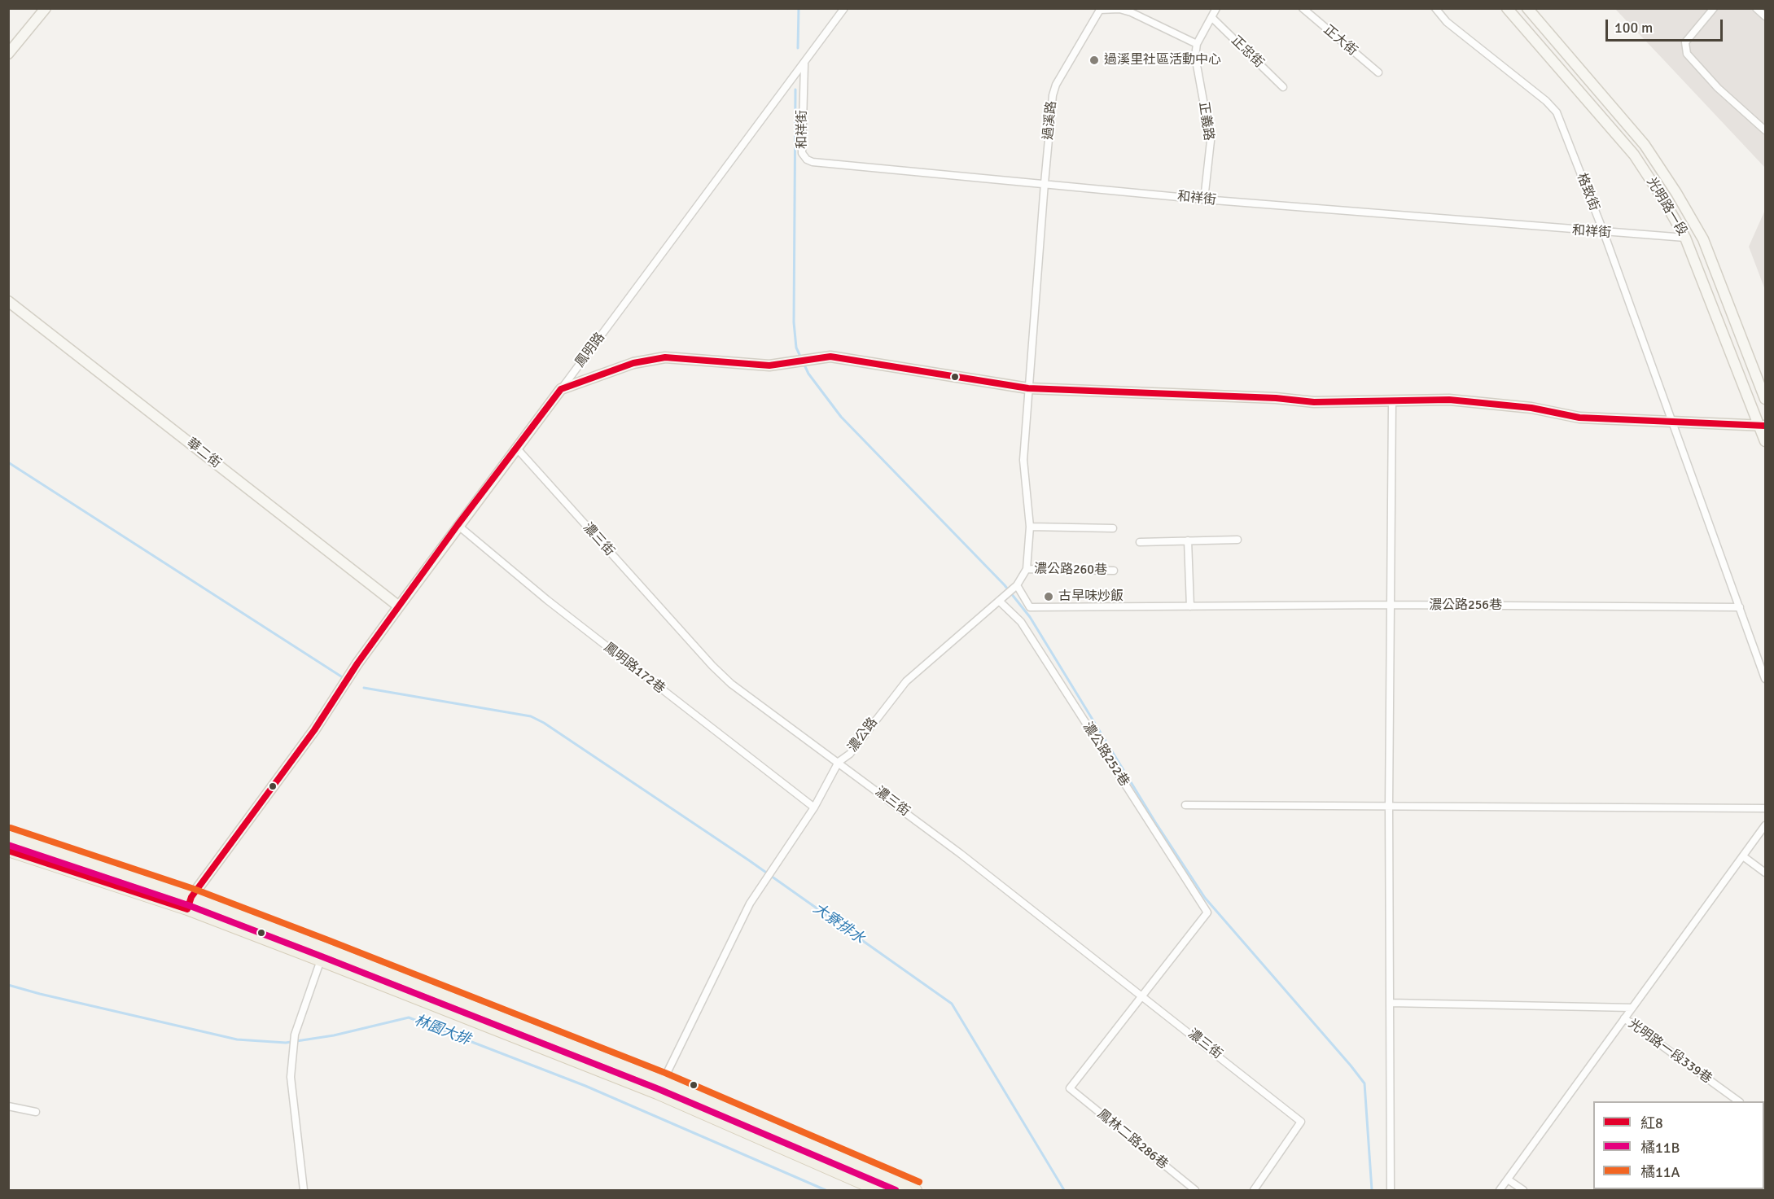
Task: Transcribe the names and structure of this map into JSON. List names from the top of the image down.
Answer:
{
  "streets": {
    "street": [
      "正大街",
      "正忠街",
      "過溪路",
      "正義路",
      "和祥街",
      "格致街",
      "光明路一段",
      "鳳明路",
      "華二街",
      "濃三街",
      "濃公路260巷",
      "濃公路256巷",
      "鳳明路172巷",
      "濃公路",
      "濃公路252巷",
      "光明路一段339巷",
      "鳳林二路286巷"
    ]
  },
  "crossings": [
    ["過溪路", "正義路"],
    ["過溪路", "和祥街"],
    ["過溪路", "濃公路"],
    ["正義路", "和祥街"],
    ["和祥街", "格致街"],
    ["和祥街", "光明路一段"],
    ["和祥街", "鳳明路"],
    ["格致街", "濃公路256巷"],
    ["鳳明路", "華二街"],
    ["鳳明路", "濃三街"],
    ["鳳明路", "鳳明路172巷"],
    ["濃三街", "濃公路"],
    ["濃三街", "濃公路252巷"],
    ["濃三街", "鳳林二路286巷"],
    ["濃公路260巷", "濃公路"],
    ["濃公路256巷", "濃公路"],
    ["鳳明路172巷", "濃公路"],
    ["濃公路", "濃公路252巷"],
    ["濃公路252巷", "鳳林二路286巷"]
  ],
  "water": ["大寮排水", "林園大排"],
  "places": ["過溪里社區活動中心", "古早味炒飯"],
  "lines": ["transit line 紅8", "transit line 橘11A", "transit line 橘11B"],
  "legend": ["紅8", "橘11B", "橘11A"],
  "scale_bar": "100 m"
}
